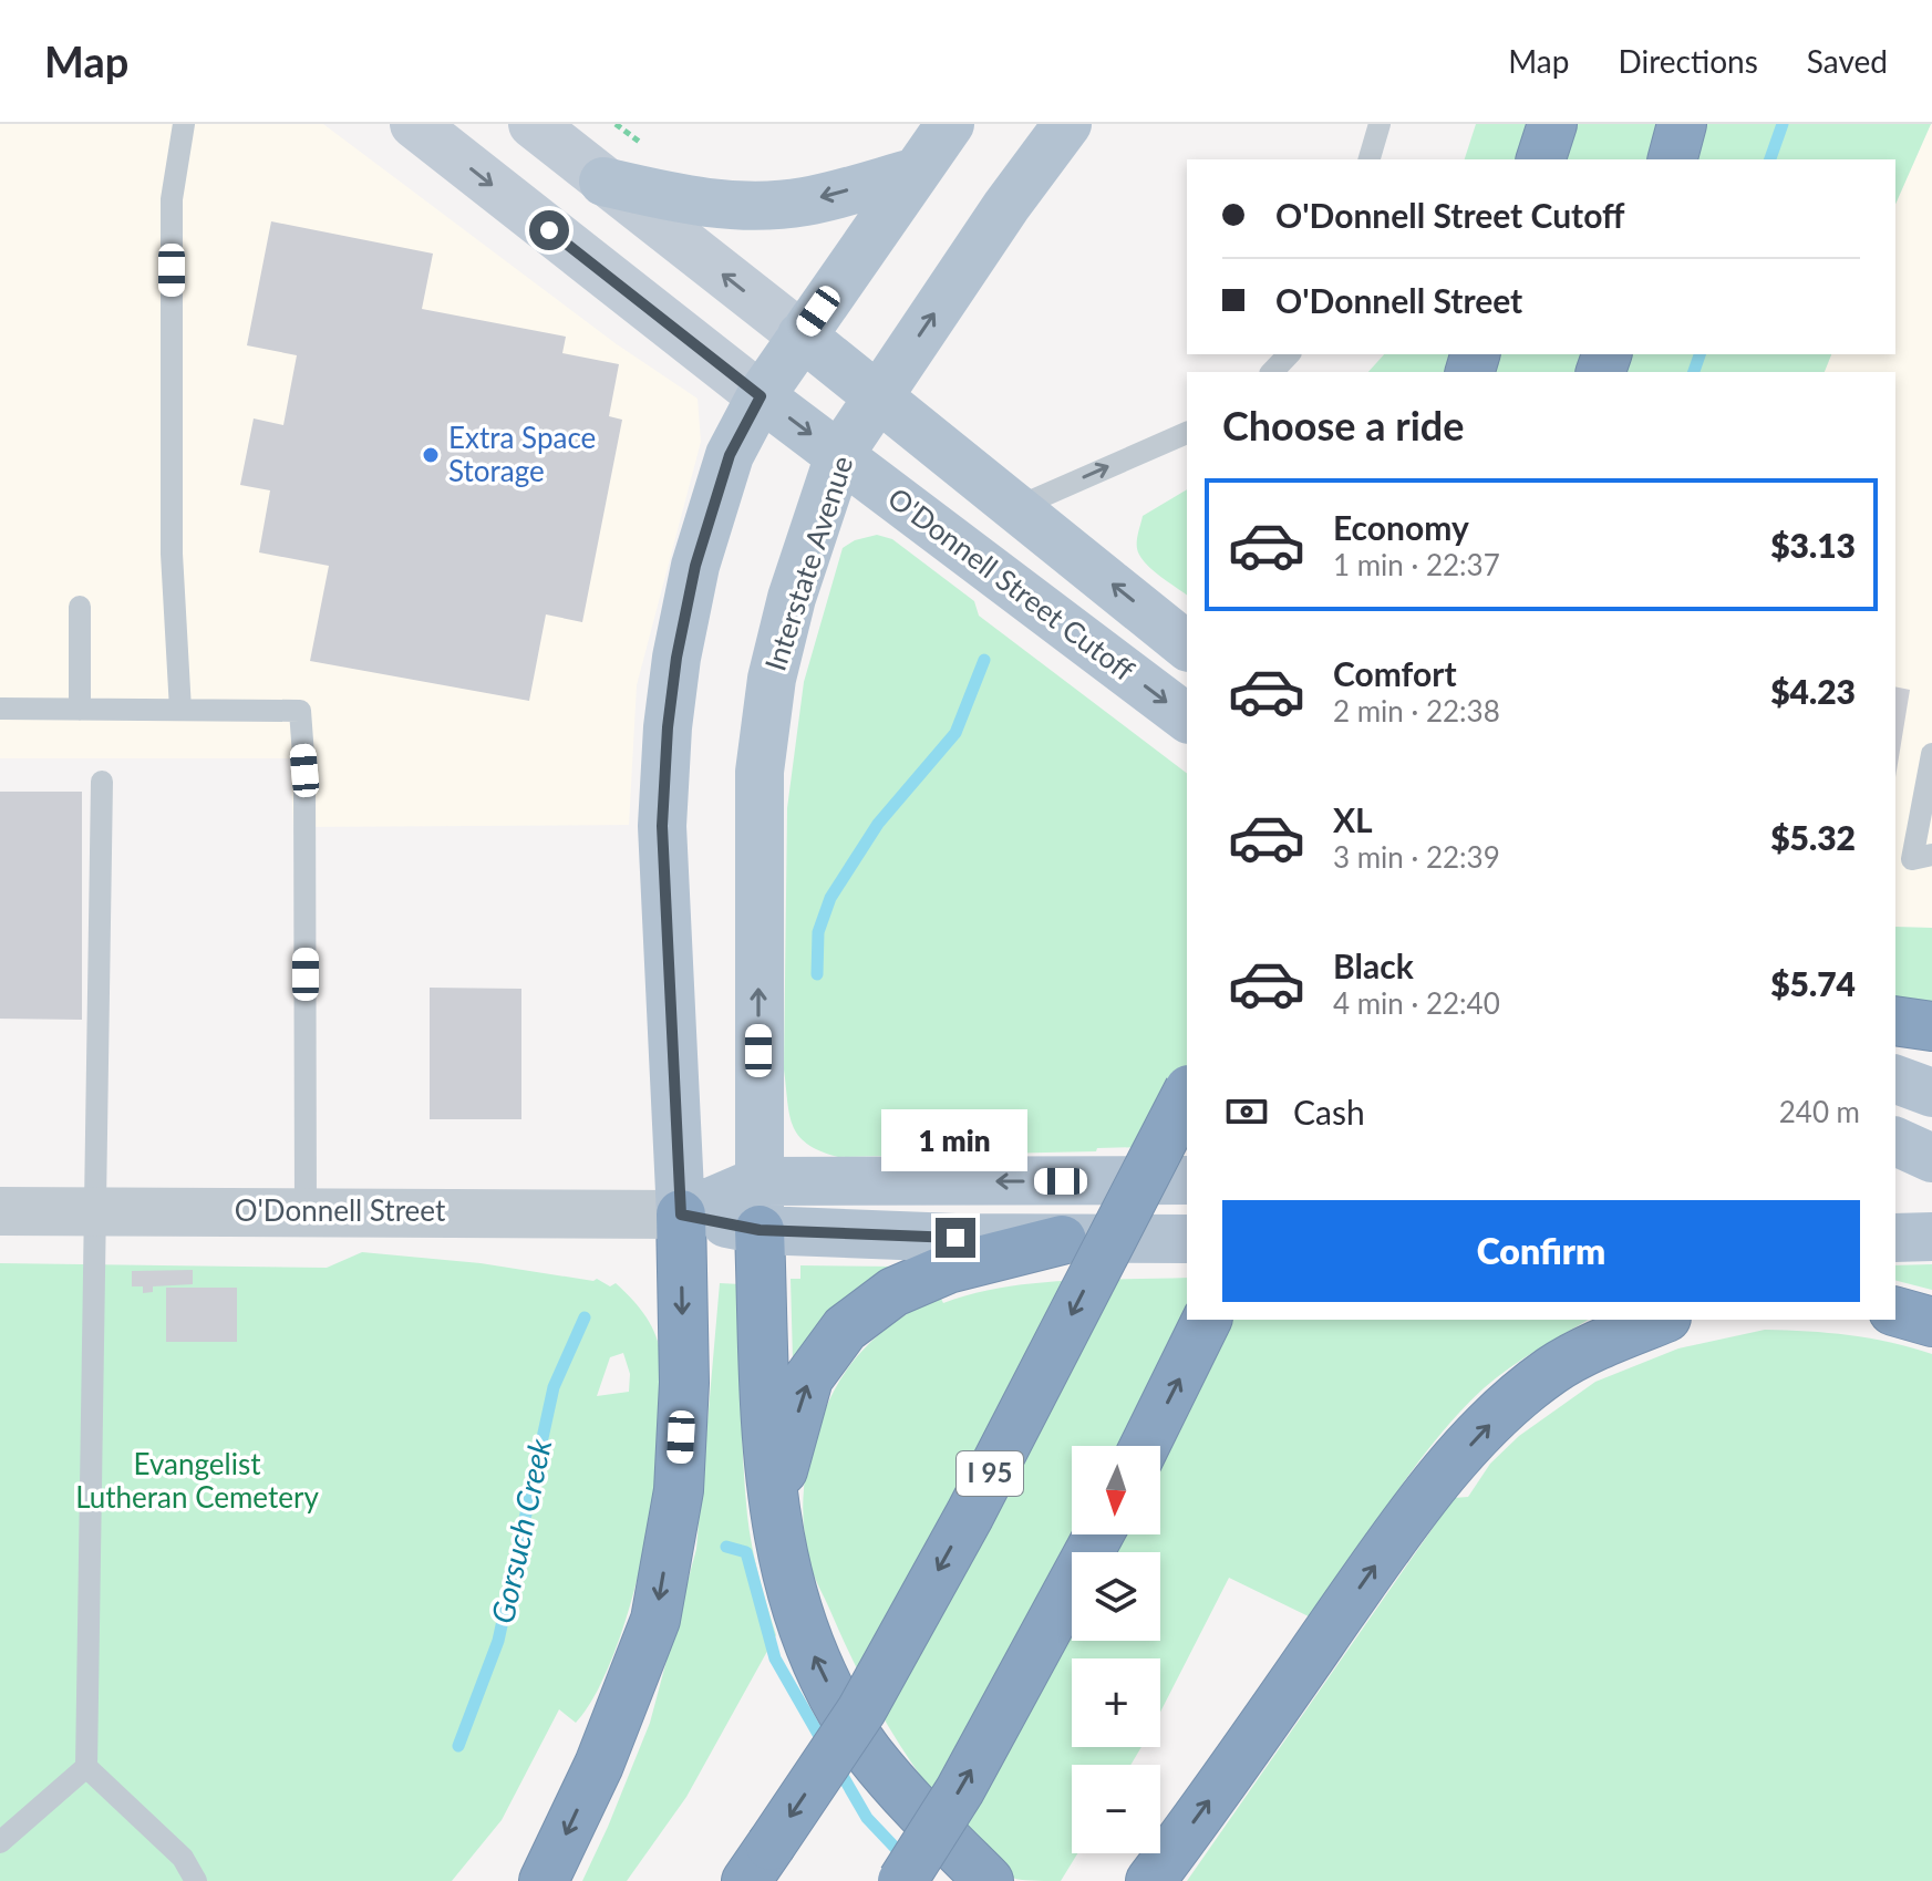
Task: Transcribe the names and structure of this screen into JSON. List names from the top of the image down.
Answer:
{
  "streets": {
    "highway": ["I 95"],
    "main road": ["Interstate Avenue", "O'Donnell Street Cutoff", "O'Donnell Street"]
  },
  "crossings": [
    ["Interstate Avenue", "O'Donnell Street Cutoff"],
    ["Interstate Avenue", "O'Donnell Street"]
  ],
  "water": ["Gorsuch Creek"],
  "parks": ["Evangelist Lutheran Cemetery"],
  "places": ["Extra Space Storage"],
  "north": "bottom",
  "page": {
    "header": "Map",
    "nav": ["Map", "Directions", "Saved"],
    "banner": ["O'Donnell Street Cutoff", "O'Donnell Street"],
    "heading": "Choose a ride",
    "list": [
      {
        "name": "Economy",
        "note": "1 min · 22:37",
        "value": "$3.13"
      },
      {
        "name": "Comfort",
        "note": "2 min · 22:38",
        "value": "$4.23"
      },
      {
        "name": "XL",
        "note": "3 min · 22:39",
        "value": "$5.32"
      },
      {
        "name": "Black",
        "note": "4 min · 22:40",
        "value": "$5.74"
      }
    ],
    "pay": ["Cash", "240 m"],
    "bubble": "1 min",
    "buttons": "Confirm",
    "map_buttons": ["+", "−"]
  }
}
